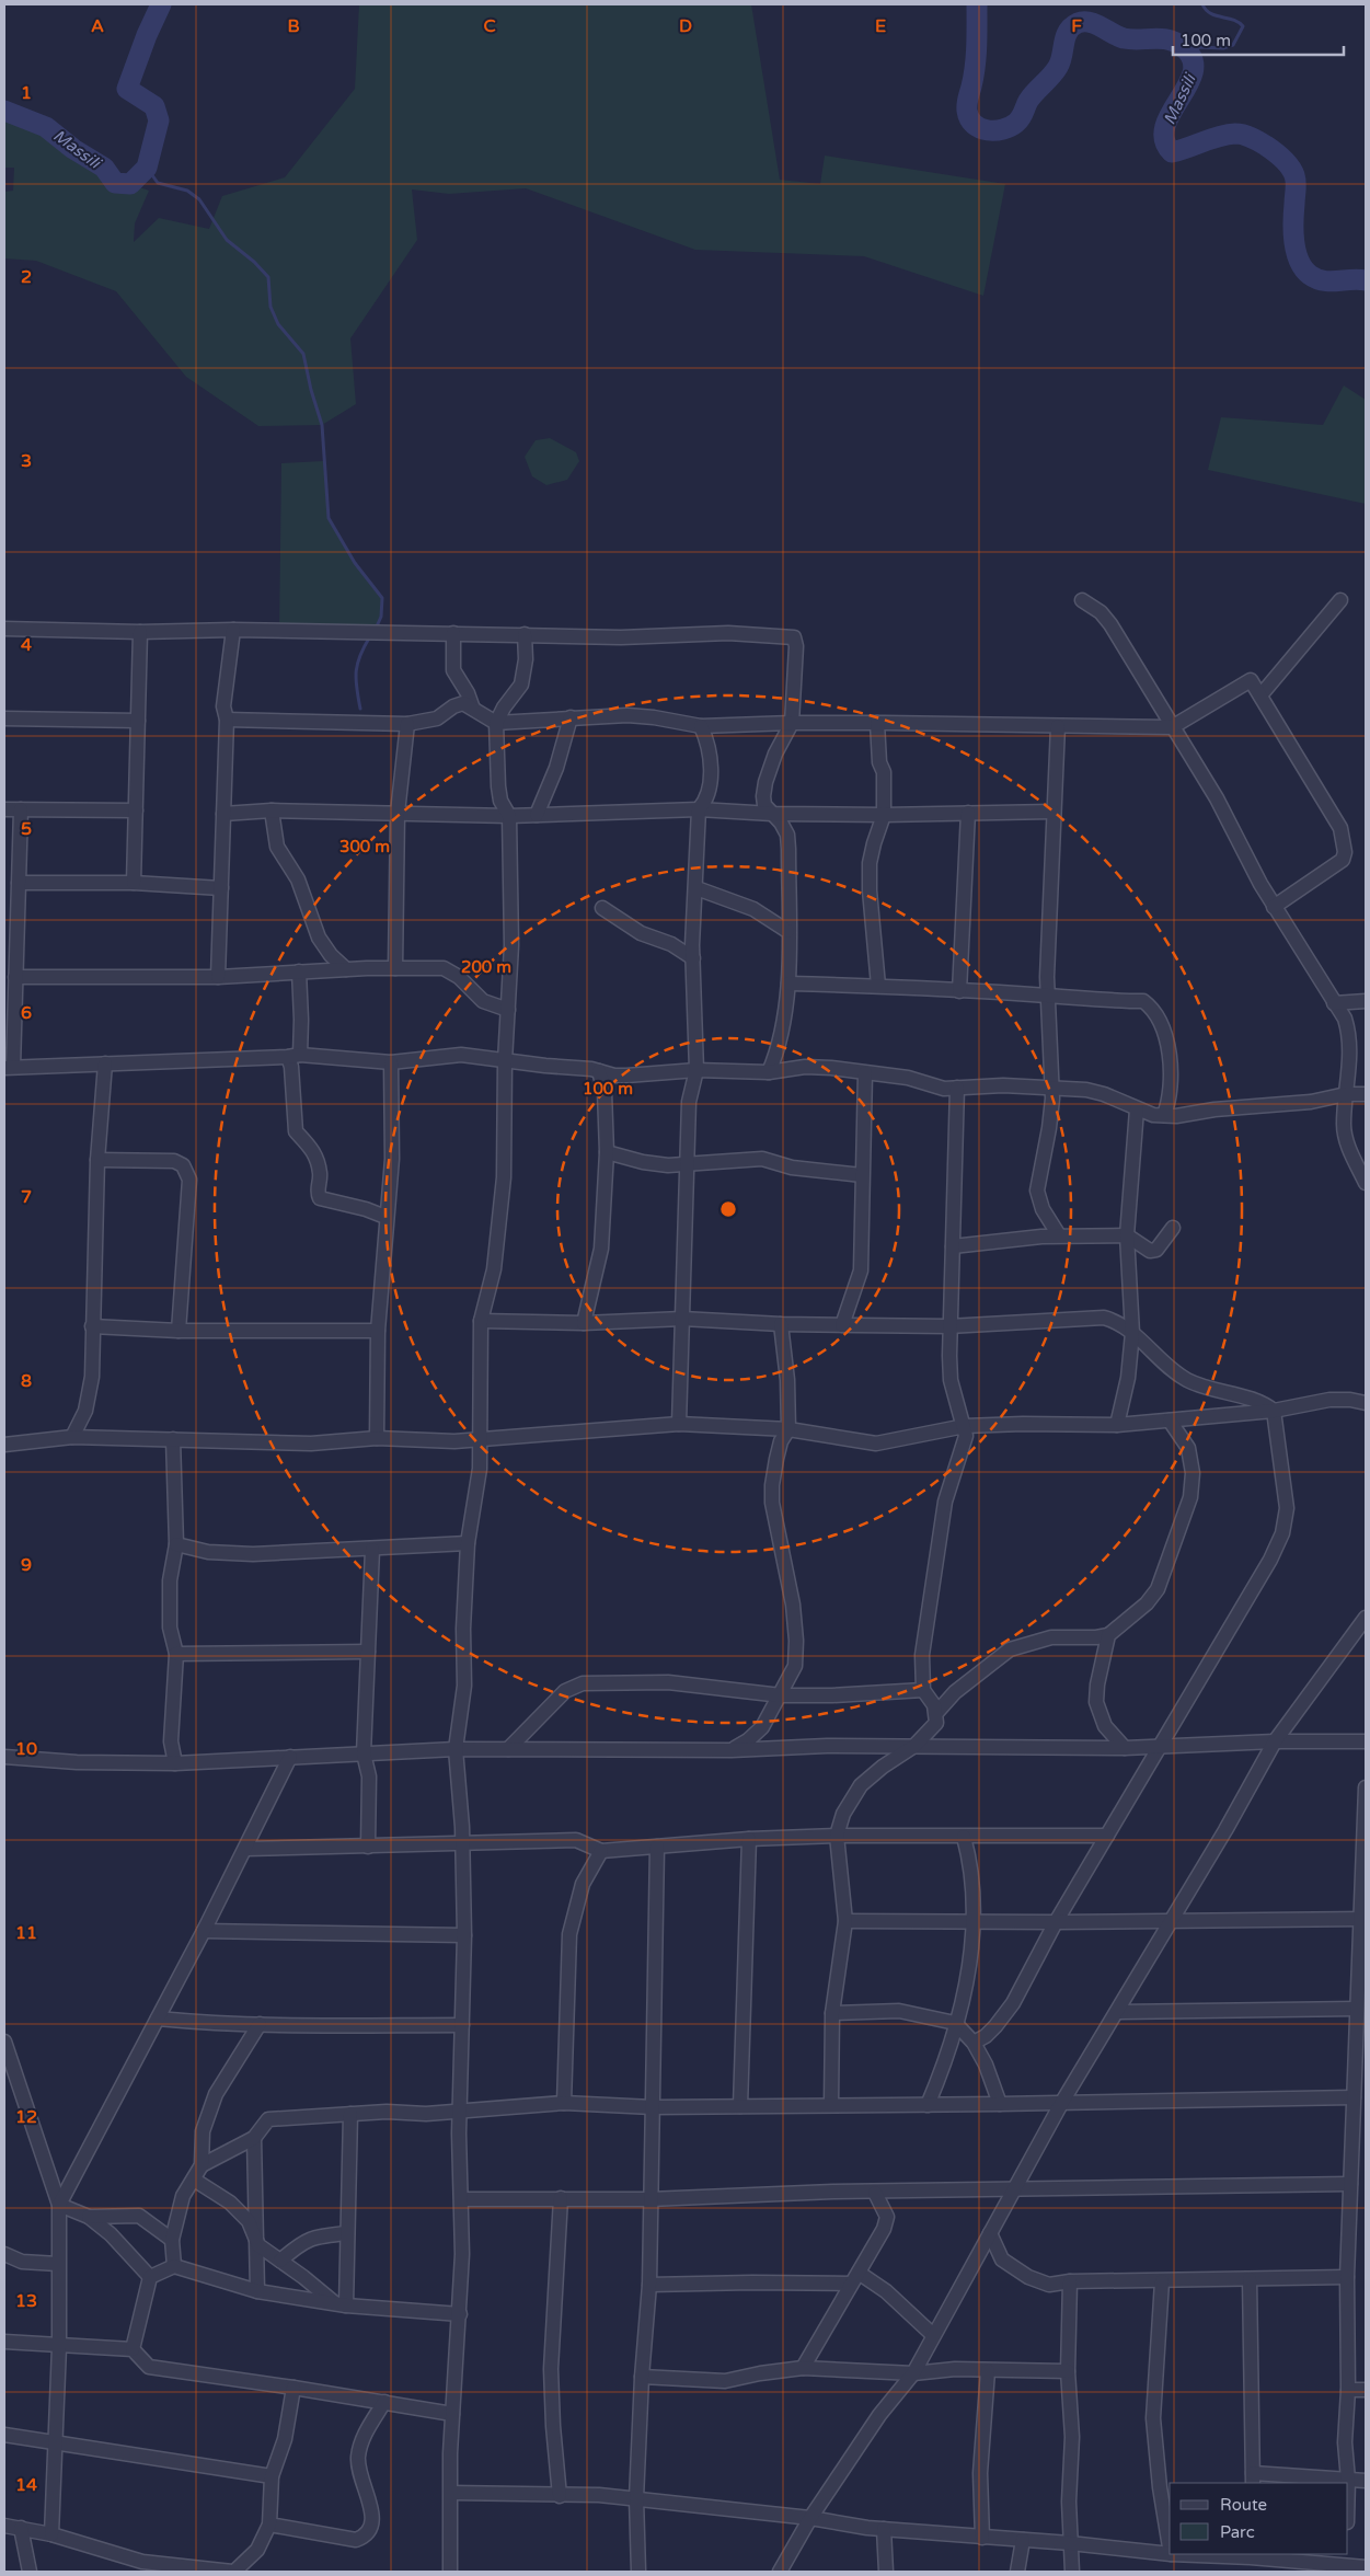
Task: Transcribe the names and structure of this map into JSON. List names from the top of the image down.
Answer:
{
  "water": ["Massili"],
  "legend": ["Route", "Parc"],
  "scale_bar": "100 m",
  "grid": {
    "columns": [
      "A",
      "B",
      "C",
      "D",
      "E",
      "F"
    ],
    "rows": [
      "1",
      "2",
      "3",
      "4",
      "5",
      "6",
      "7",
      "8",
      "9",
      "10",
      "11",
      "12",
      "13",
      "14"
    ]
  },
  "rings": ["300 m", "200 m", "100 m"]
}
